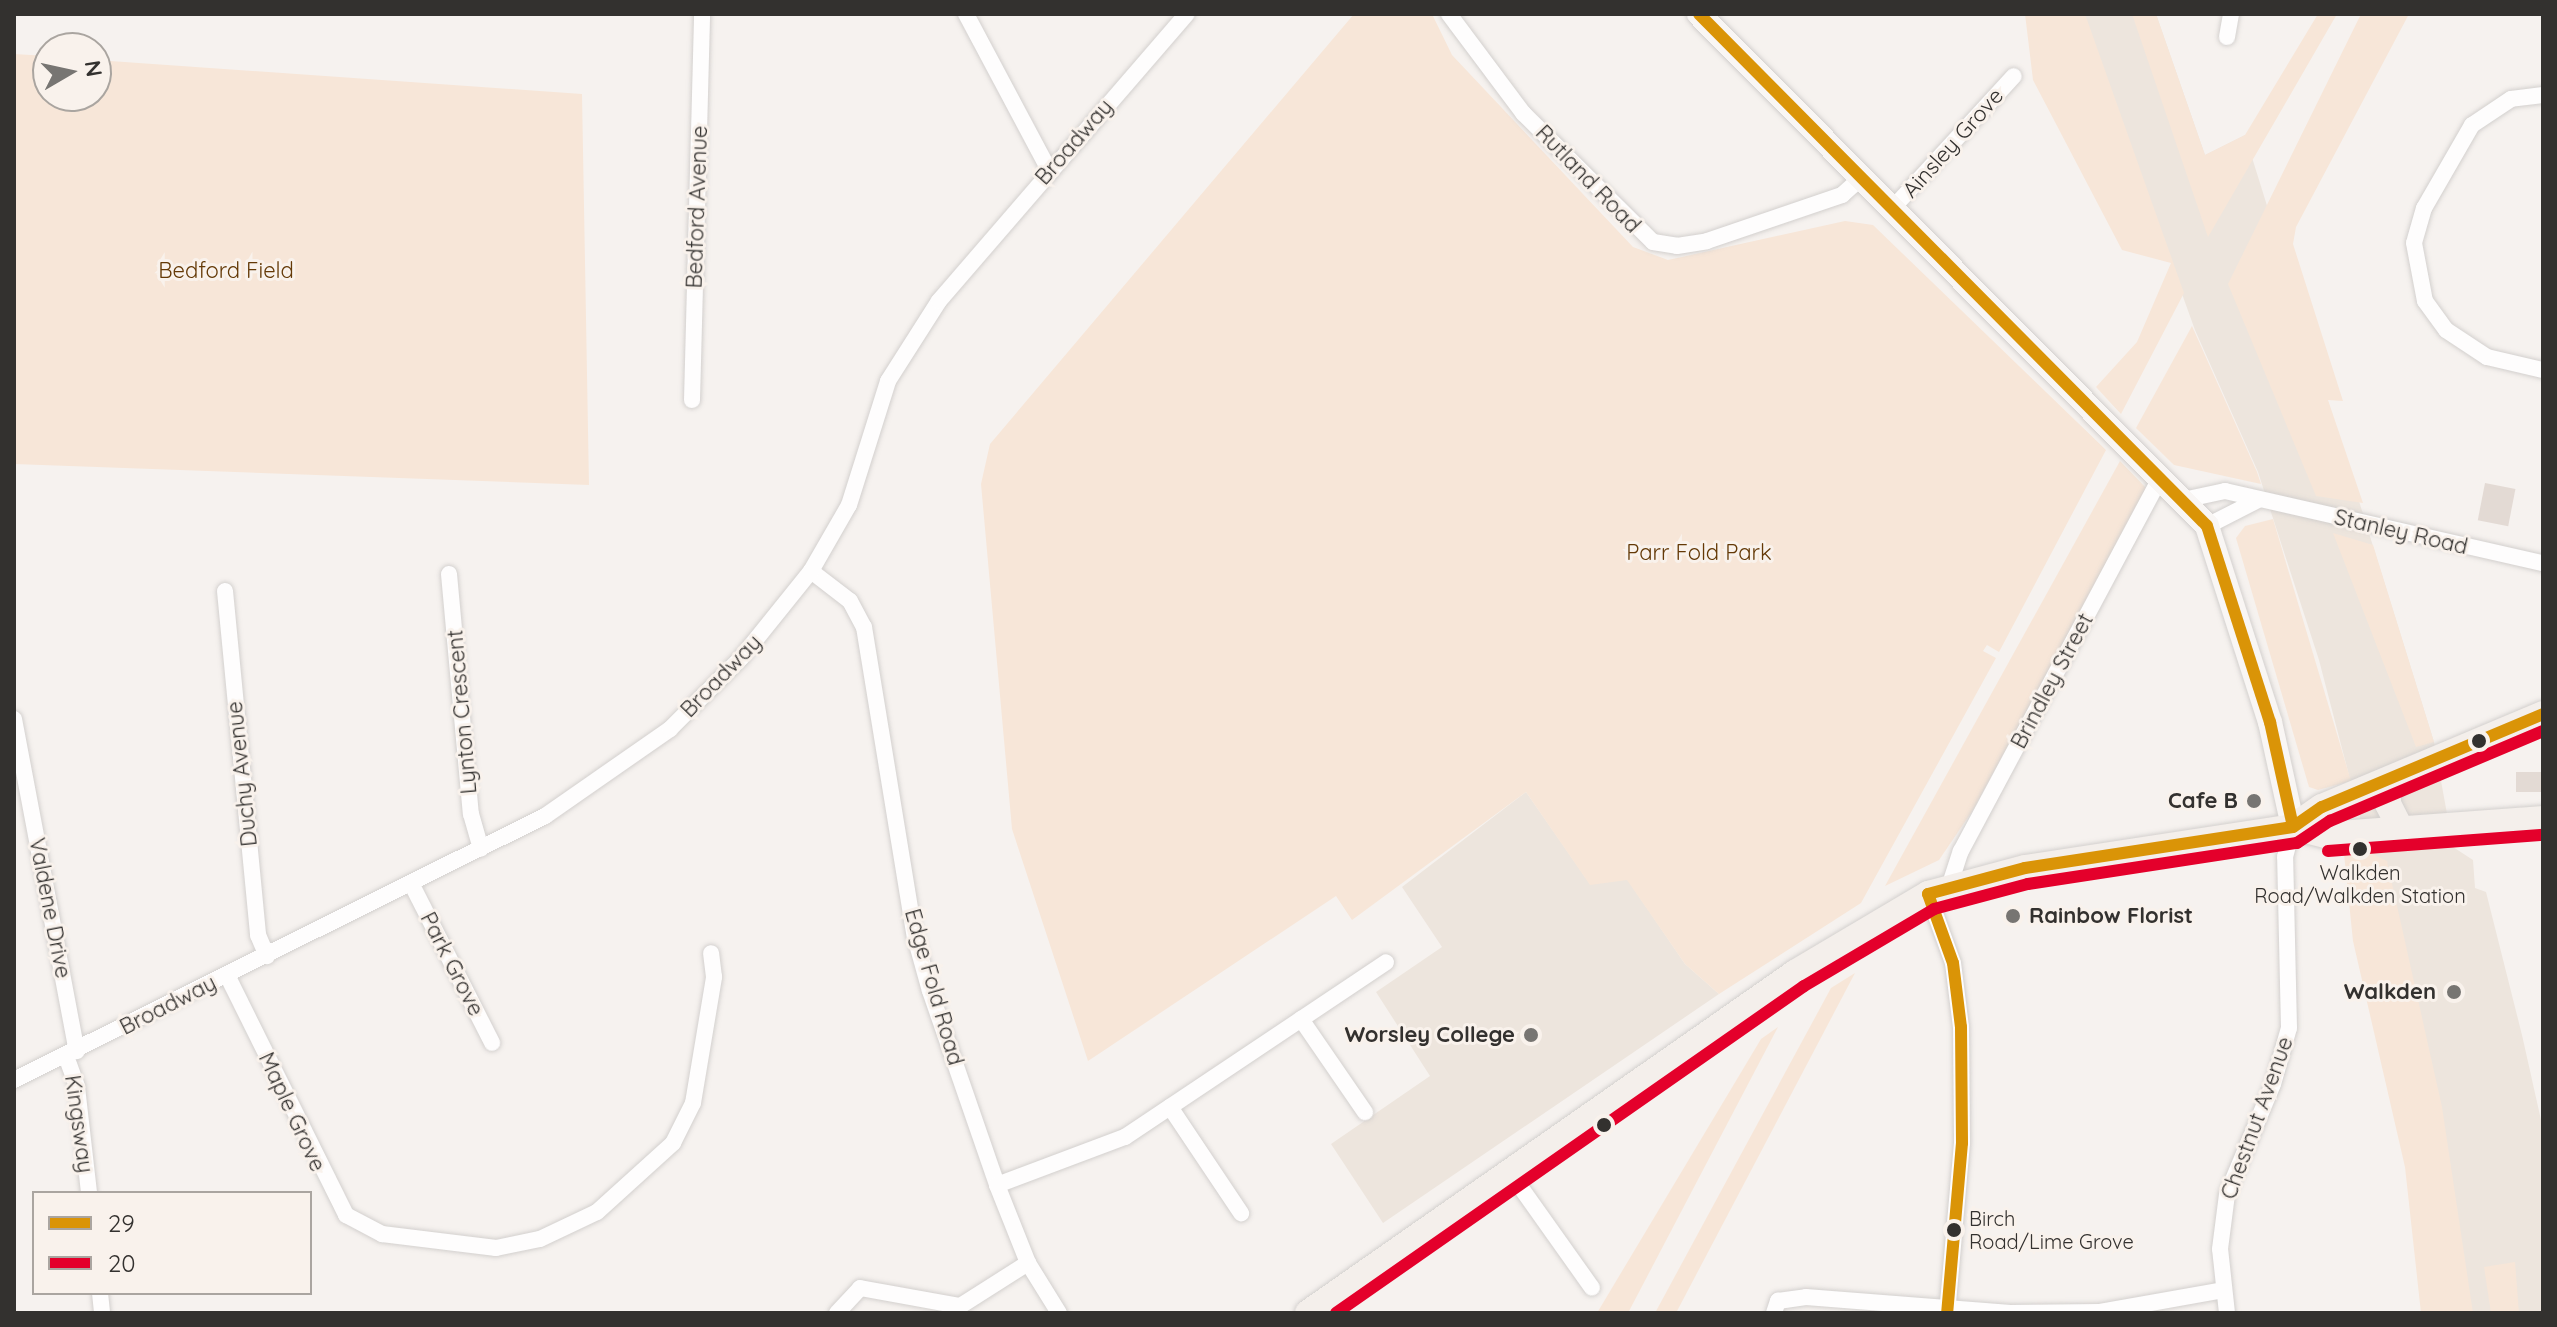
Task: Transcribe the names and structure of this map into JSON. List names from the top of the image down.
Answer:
{
  "streets": {
    "street": [
      "Broadway",
      "Ainsley Grove",
      "Rutland Road",
      "Bedford Avenue",
      "Stanley Road",
      "Brindley Street",
      "Lynton Crescent",
      "Duchy Avenue",
      "Valdene Drive",
      "Park Grove",
      "Edge Fold Road",
      "Maple Grove",
      "Chestnut Avenue",
      "Kingsway"
    ]
  },
  "crossings": [
    ["Broadway", "Lynton Crescent"],
    ["Broadway", "Duchy Avenue"],
    ["Broadway", "Valdene Drive"],
    ["Broadway", "Park Grove"],
    ["Broadway", "Edge Fold Road"],
    ["Broadway", "Maple Grove"],
    ["Broadway", "Kingsway"],
    ["Valdene Drive", "Kingsway"]
  ],
  "parks": ["Bedford Field", "Parr Fold Park"],
  "places": [
    "Cafe B",
    "Walkden Road/Walkden Station",
    "Rainbow Florist",
    "Walkden",
    "Worsley College",
    "Birch Road/Lime Grove"
  ],
  "lines": ["transit line 29", "transit line 20"],
  "legend": ["29", "20"],
  "north": "right"
}
